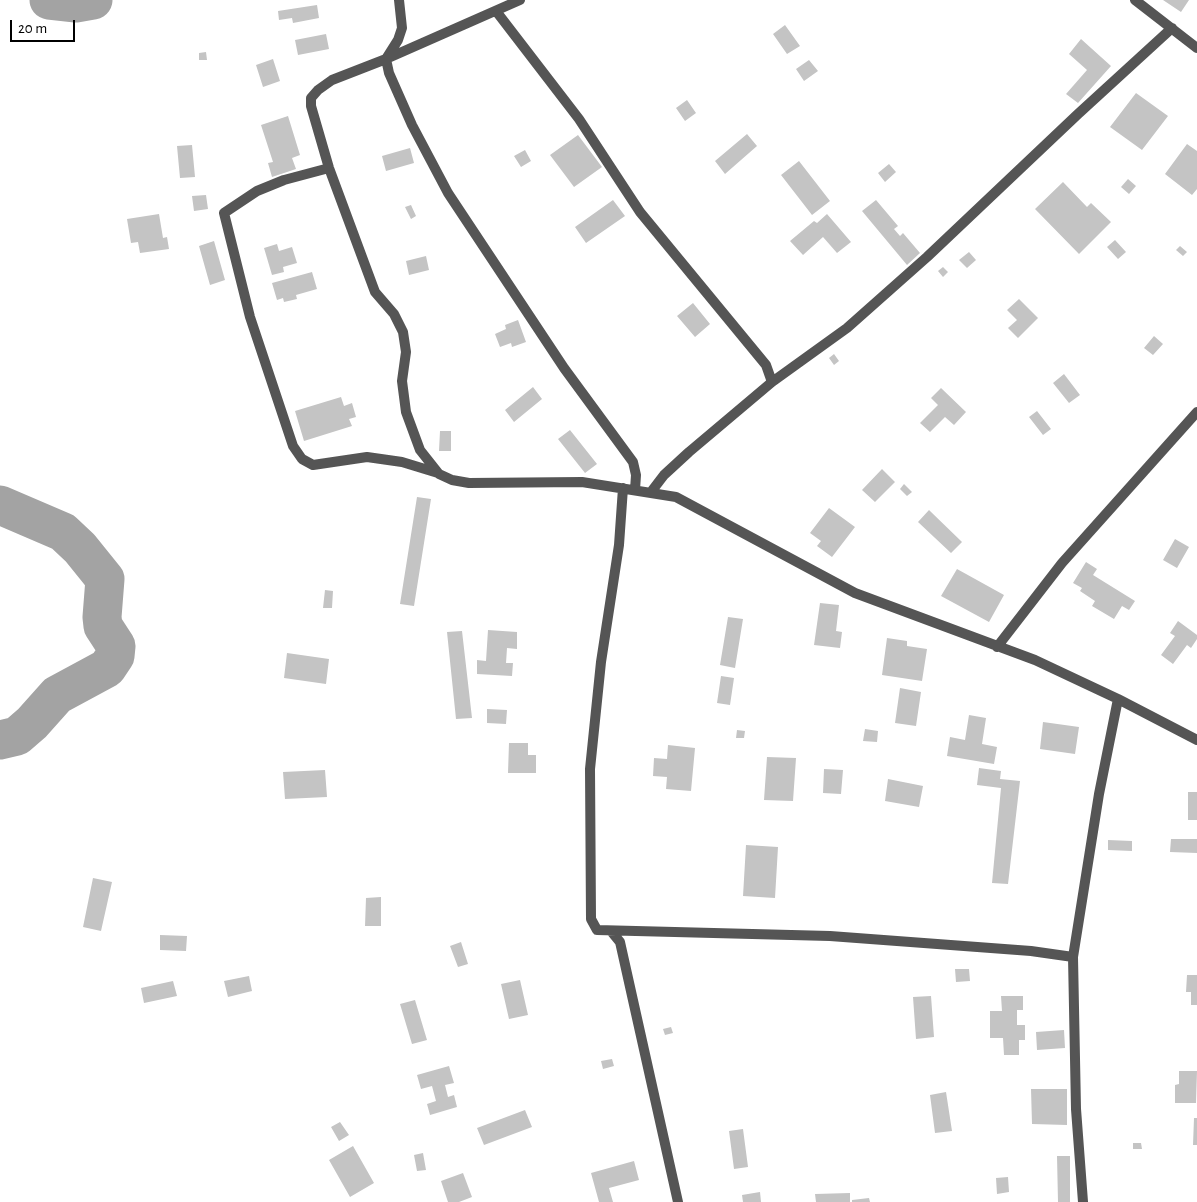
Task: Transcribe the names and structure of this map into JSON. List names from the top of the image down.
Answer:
{
  "scale_bar": "20 m"
}
